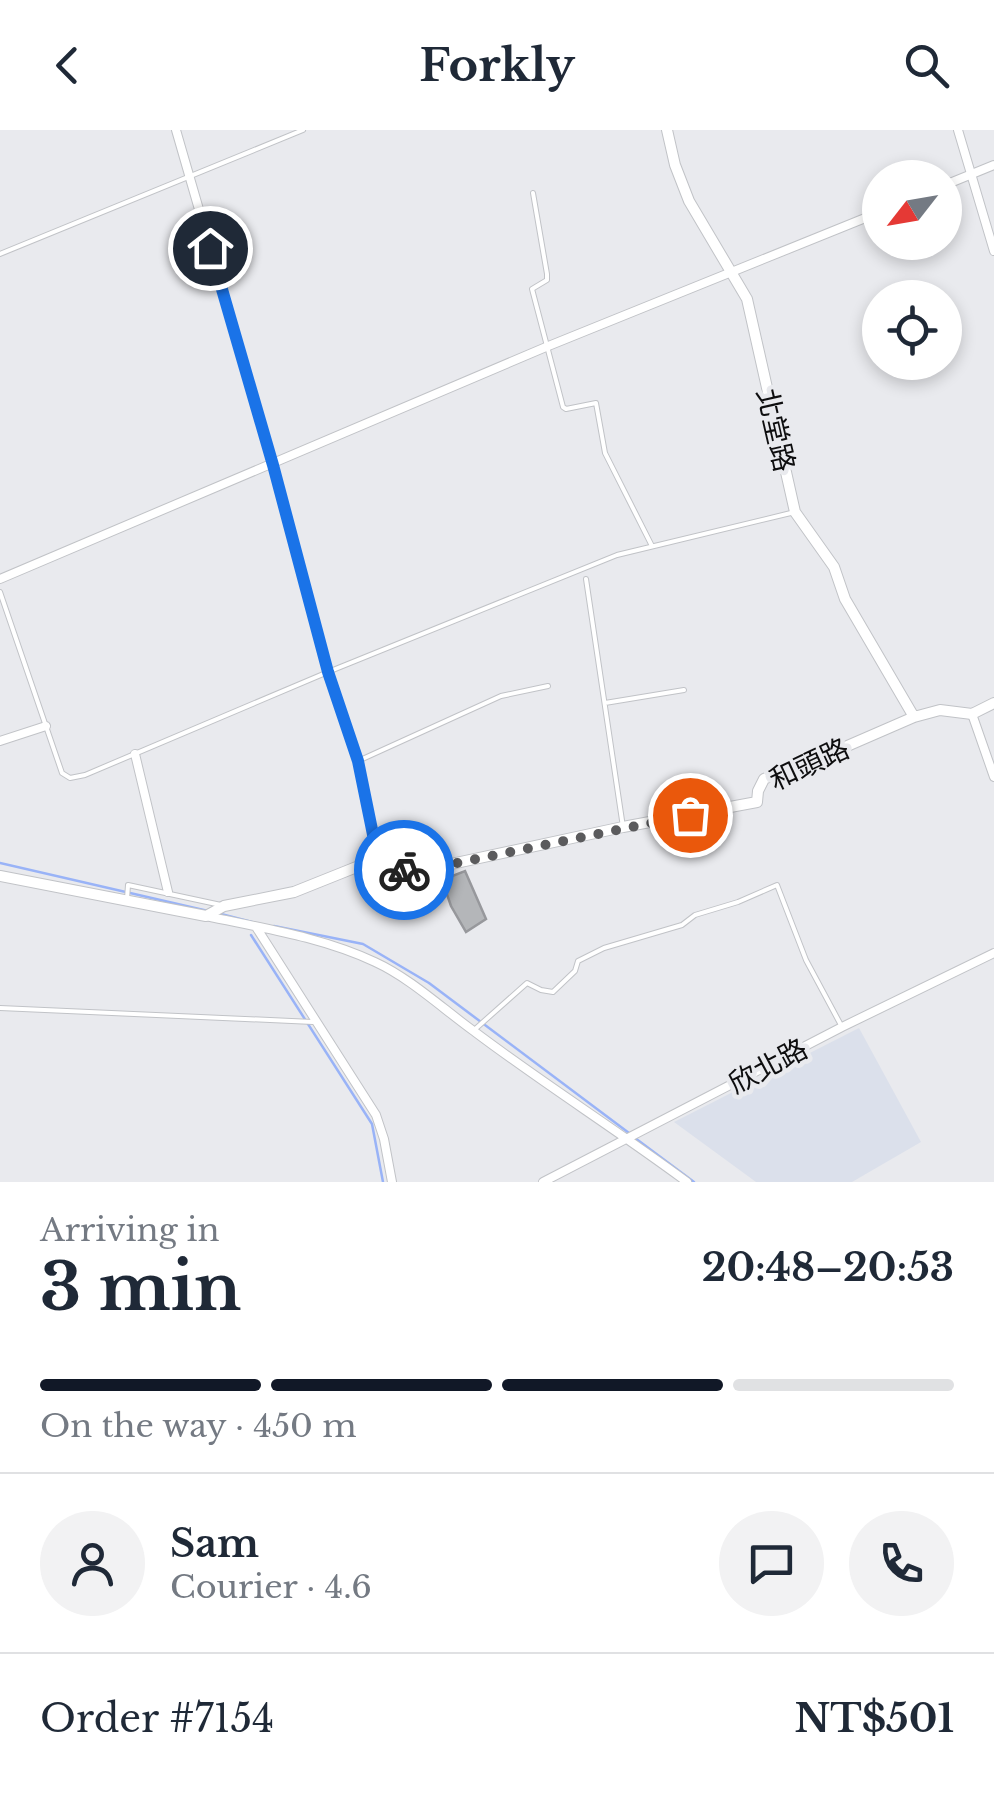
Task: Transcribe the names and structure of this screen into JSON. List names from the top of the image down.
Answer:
{
  "streets": {
    "street": ["北堂路", "和頭路", "欣北路"]
  },
  "crossings": [
    ["北堂路", "和頭路"]
  ],
  "north": "bottom left",
  "page": {
    "header": "Forkly",
    "heading": ["3 min", "Arriving in", "20:48–20:53"],
    "panel": [
      "Sam",
      "Courier · 4.6",
      "Order #7154",
      "NT$501"
    ],
    "bar": "On the way · 450 m"
  }
}
